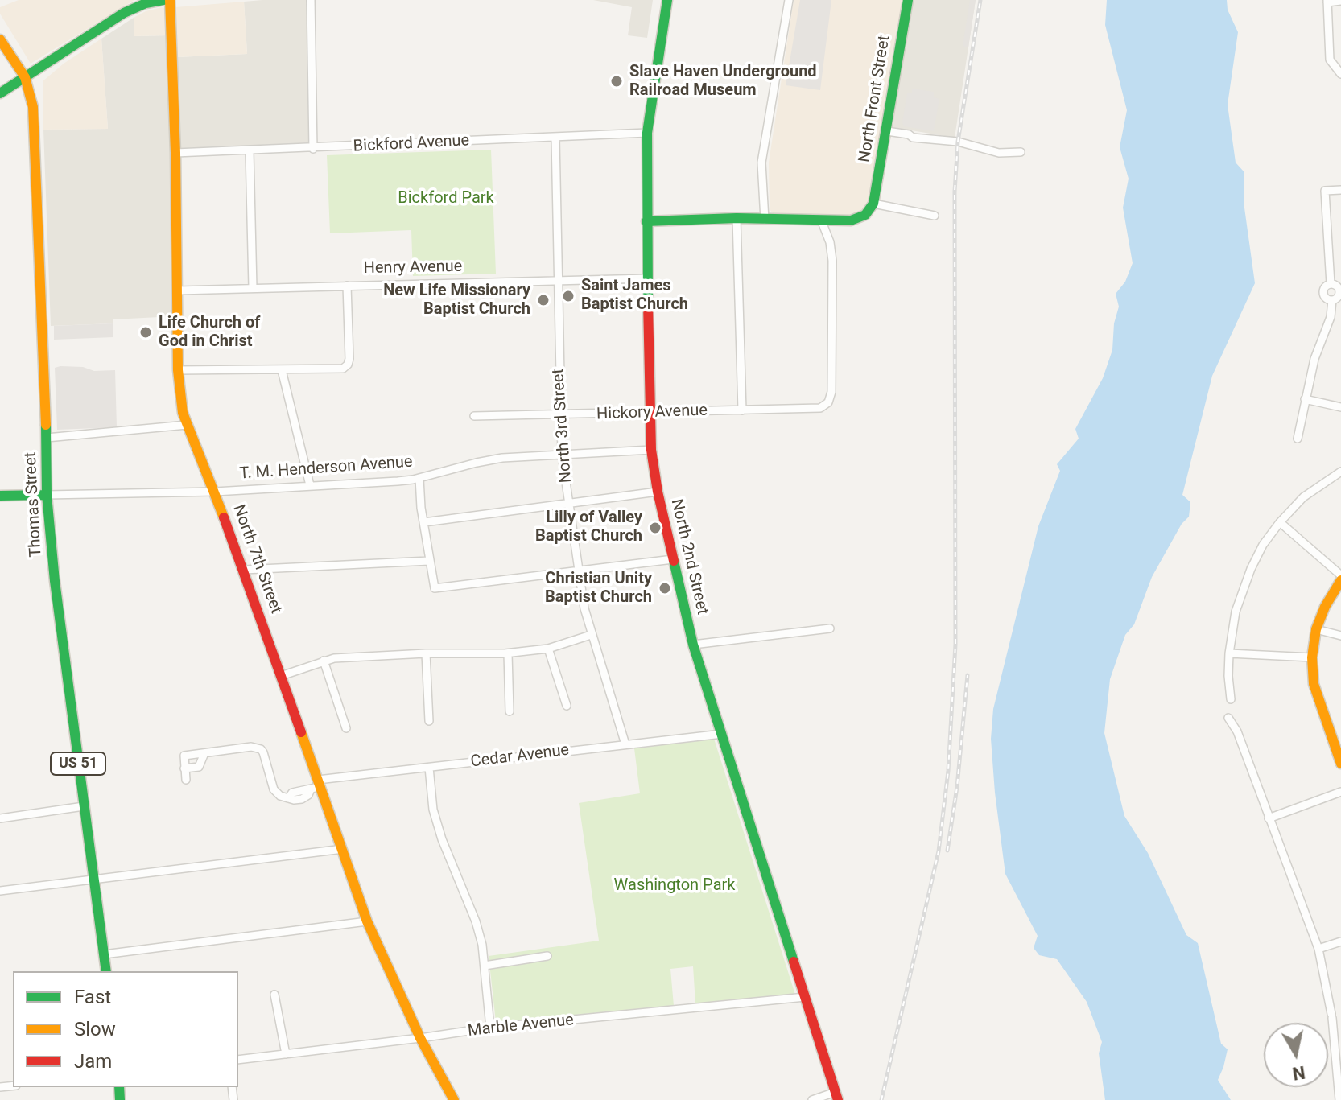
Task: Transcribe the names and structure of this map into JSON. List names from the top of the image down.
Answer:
{
  "streets": {
    "main road": [
      "North Front Street",
      "T. M. Henderson Avenue",
      "Thomas Street",
      "North 2nd Street",
      "North 7th Street",
      "US 51"
    ],
    "street": [
      "Bickford Avenue",
      "Henry Avenue",
      "Hickory Avenue",
      "North 3rd Street",
      "Cedar Avenue",
      "Marble Avenue"
    ]
  },
  "crossings": [
    ["Bickford Avenue", "North 3rd Street"],
    ["Bickford Avenue", "North 2nd Street"],
    ["Bickford Avenue", "North 7th Street"],
    ["Henry Avenue", "North 3rd Street"],
    ["Henry Avenue", "North 2nd Street"],
    ["Henry Avenue", "North 7th Street"],
    ["Hickory Avenue", "North 3rd Street"],
    ["Hickory Avenue", "North 2nd Street"],
    ["North 3rd Street", "T. M. Henderson Avenue"],
    ["North 3rd Street", "Cedar Avenue"],
    ["T. M. Henderson Avenue", "Thomas Street"],
    ["T. M. Henderson Avenue", "North 2nd Street"],
    ["T. M. Henderson Avenue", "North 7th Street"],
    ["North 2nd Street", "Cedar Avenue"],
    ["North 2nd Street", "Marble Avenue"],
    ["North 7th Street", "Cedar Avenue"],
    ["North 7th Street", "Marble Avenue"]
  ],
  "parks": ["Bickford Park", "Washington Park"],
  "places": [
    "Slave Haven Underground Railroad Museum",
    "Saint James Baptist Church",
    "New Life Missionary Baptist Church",
    "Life Church of God in Christ",
    "Lilly of Valley Baptist Church",
    "Christian Unity Baptist Church"
  ],
  "legend": ["Fast", "Slow", "Jam"],
  "north": "bottom"
}
